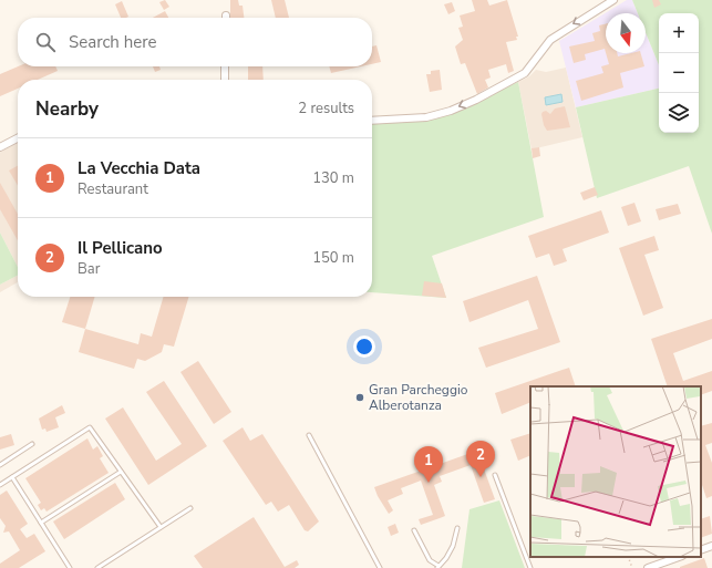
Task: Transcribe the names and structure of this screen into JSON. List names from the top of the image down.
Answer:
{
  "places": ["Gran Parcheggio Alberotanza"],
  "north": "bottom",
  "page": {
    "map_buttons": ["+", "−"],
    "search": "Search here",
    "heading": ["Nearby", "2 results"],
    "list": [
      {
        "mark": "1",
        "name": "La Vecchia Data",
        "note": "Restaurant",
        "value": "130 m"
      },
      {
        "mark": "2",
        "name": "Il Pellicano",
        "note": "Bar",
        "value": "150 m"
      }
    ],
    "pins": ["2", "1"]
  }
}
